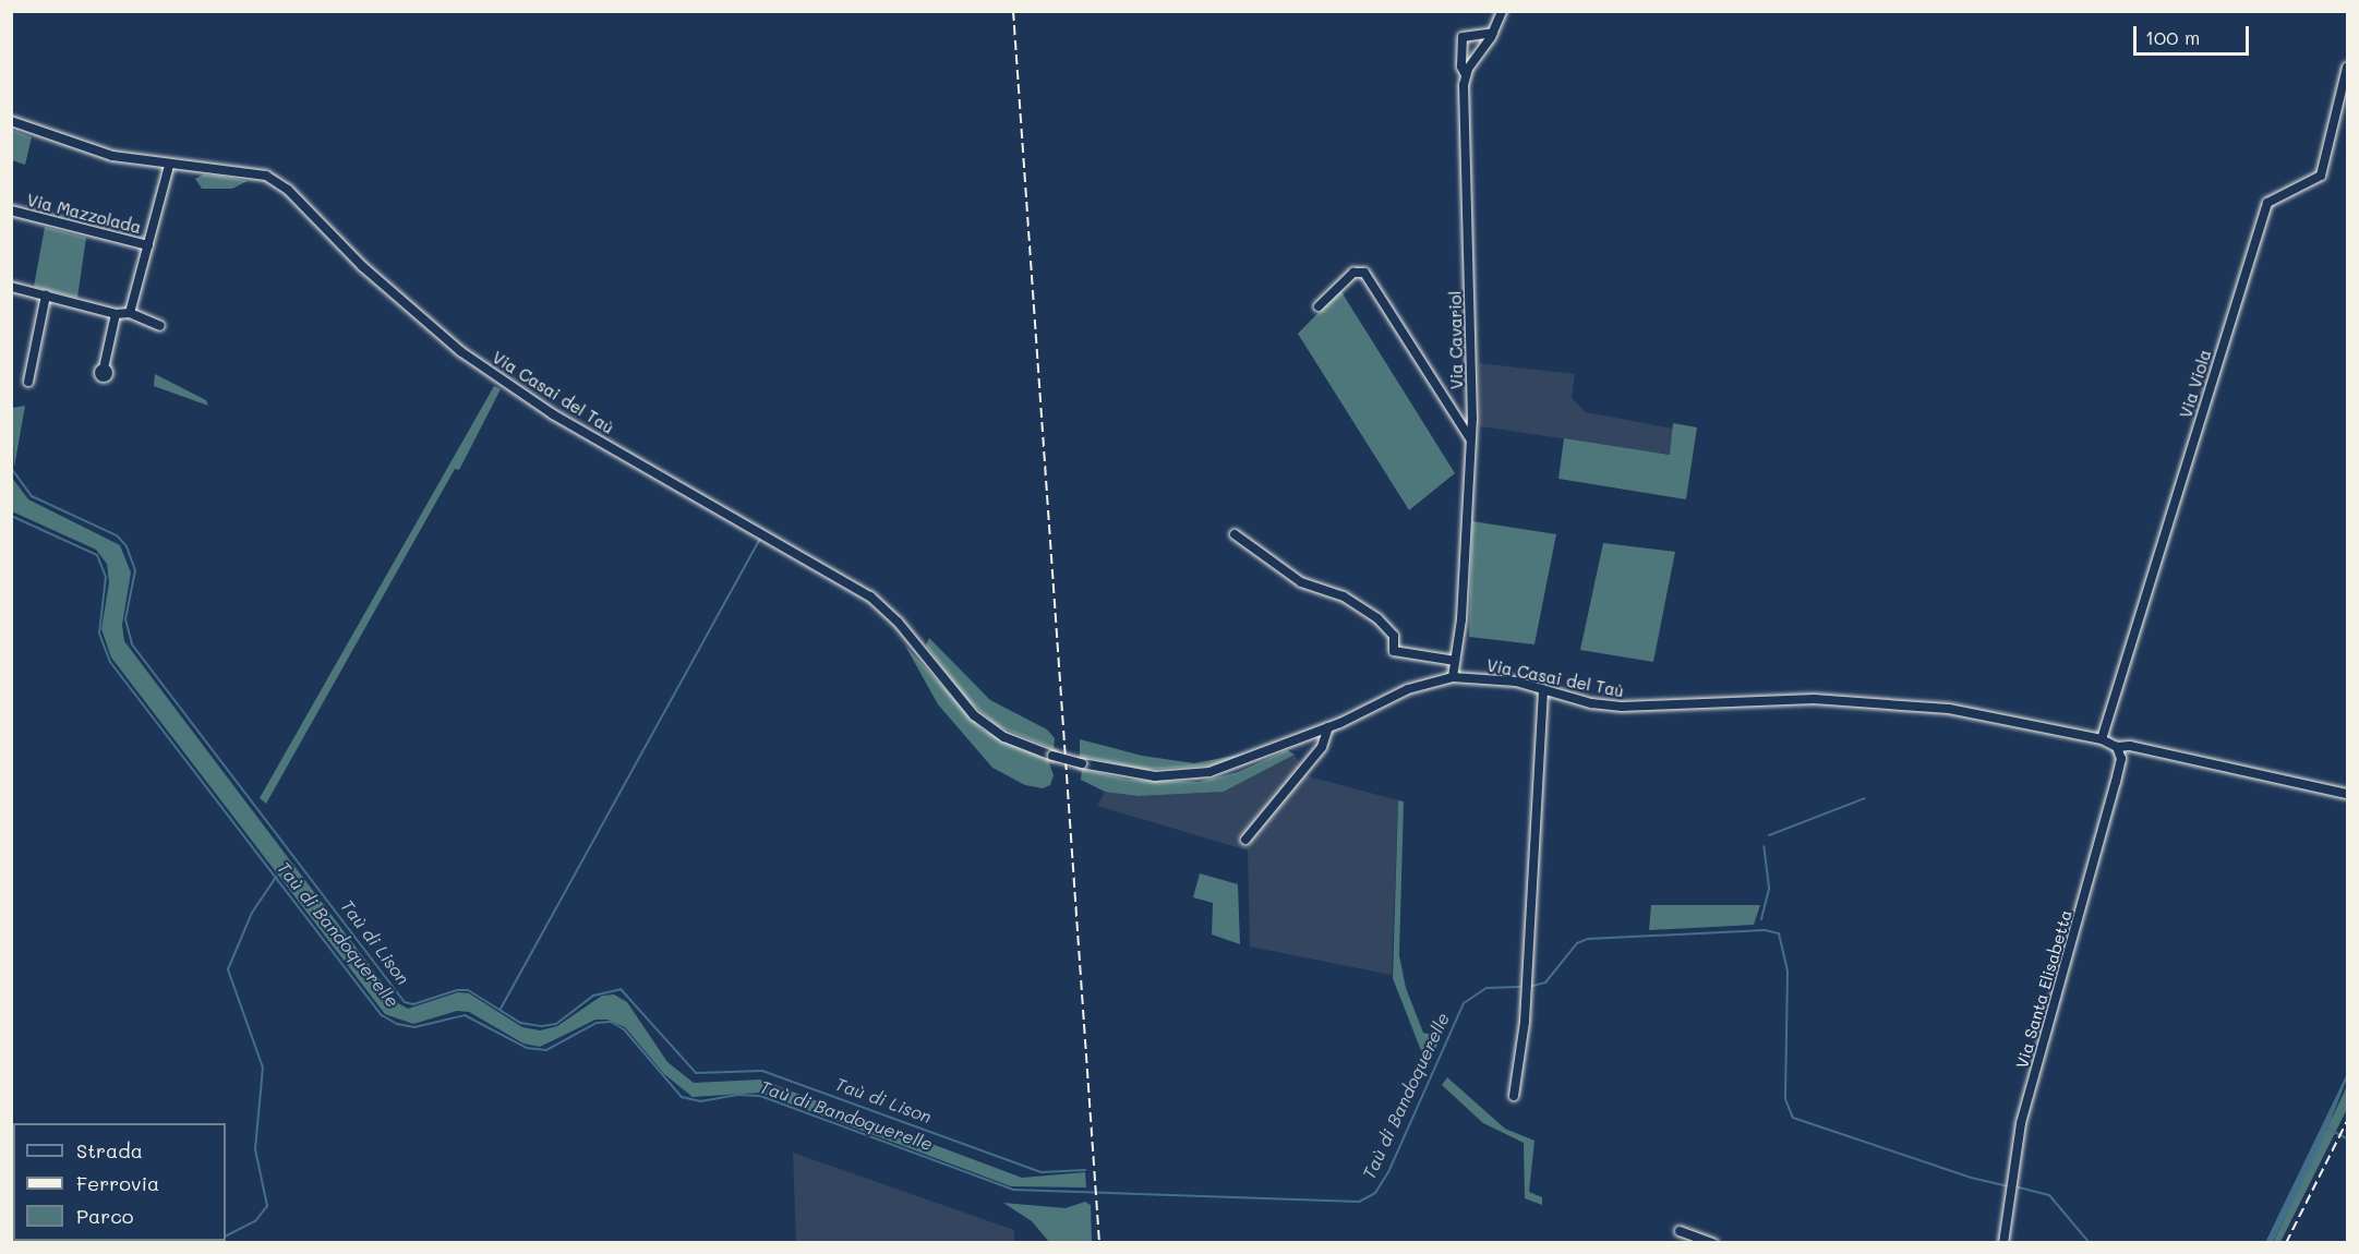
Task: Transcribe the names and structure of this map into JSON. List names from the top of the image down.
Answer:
{
  "streets": {
    "street": [
      "Via Mazzolada",
      "Via Cavariol",
      "Via Viola",
      "Via Casai del Taù",
      "Via Santa Elisabetta"
    ]
  },
  "crossings": [
    ["Via Cavariol", "Via Casai del Taù"],
    ["Via Viola", "Via Casai del Taù"],
    ["Via Casai del Taù", "Via Santa Elisabetta"]
  ],
  "water": ["Taù di Bandoquerelle", "Taù di Lison"],
  "legend": ["Strada", "Ferrovia", "Parco"],
  "scale_bar": "100 m"
}
